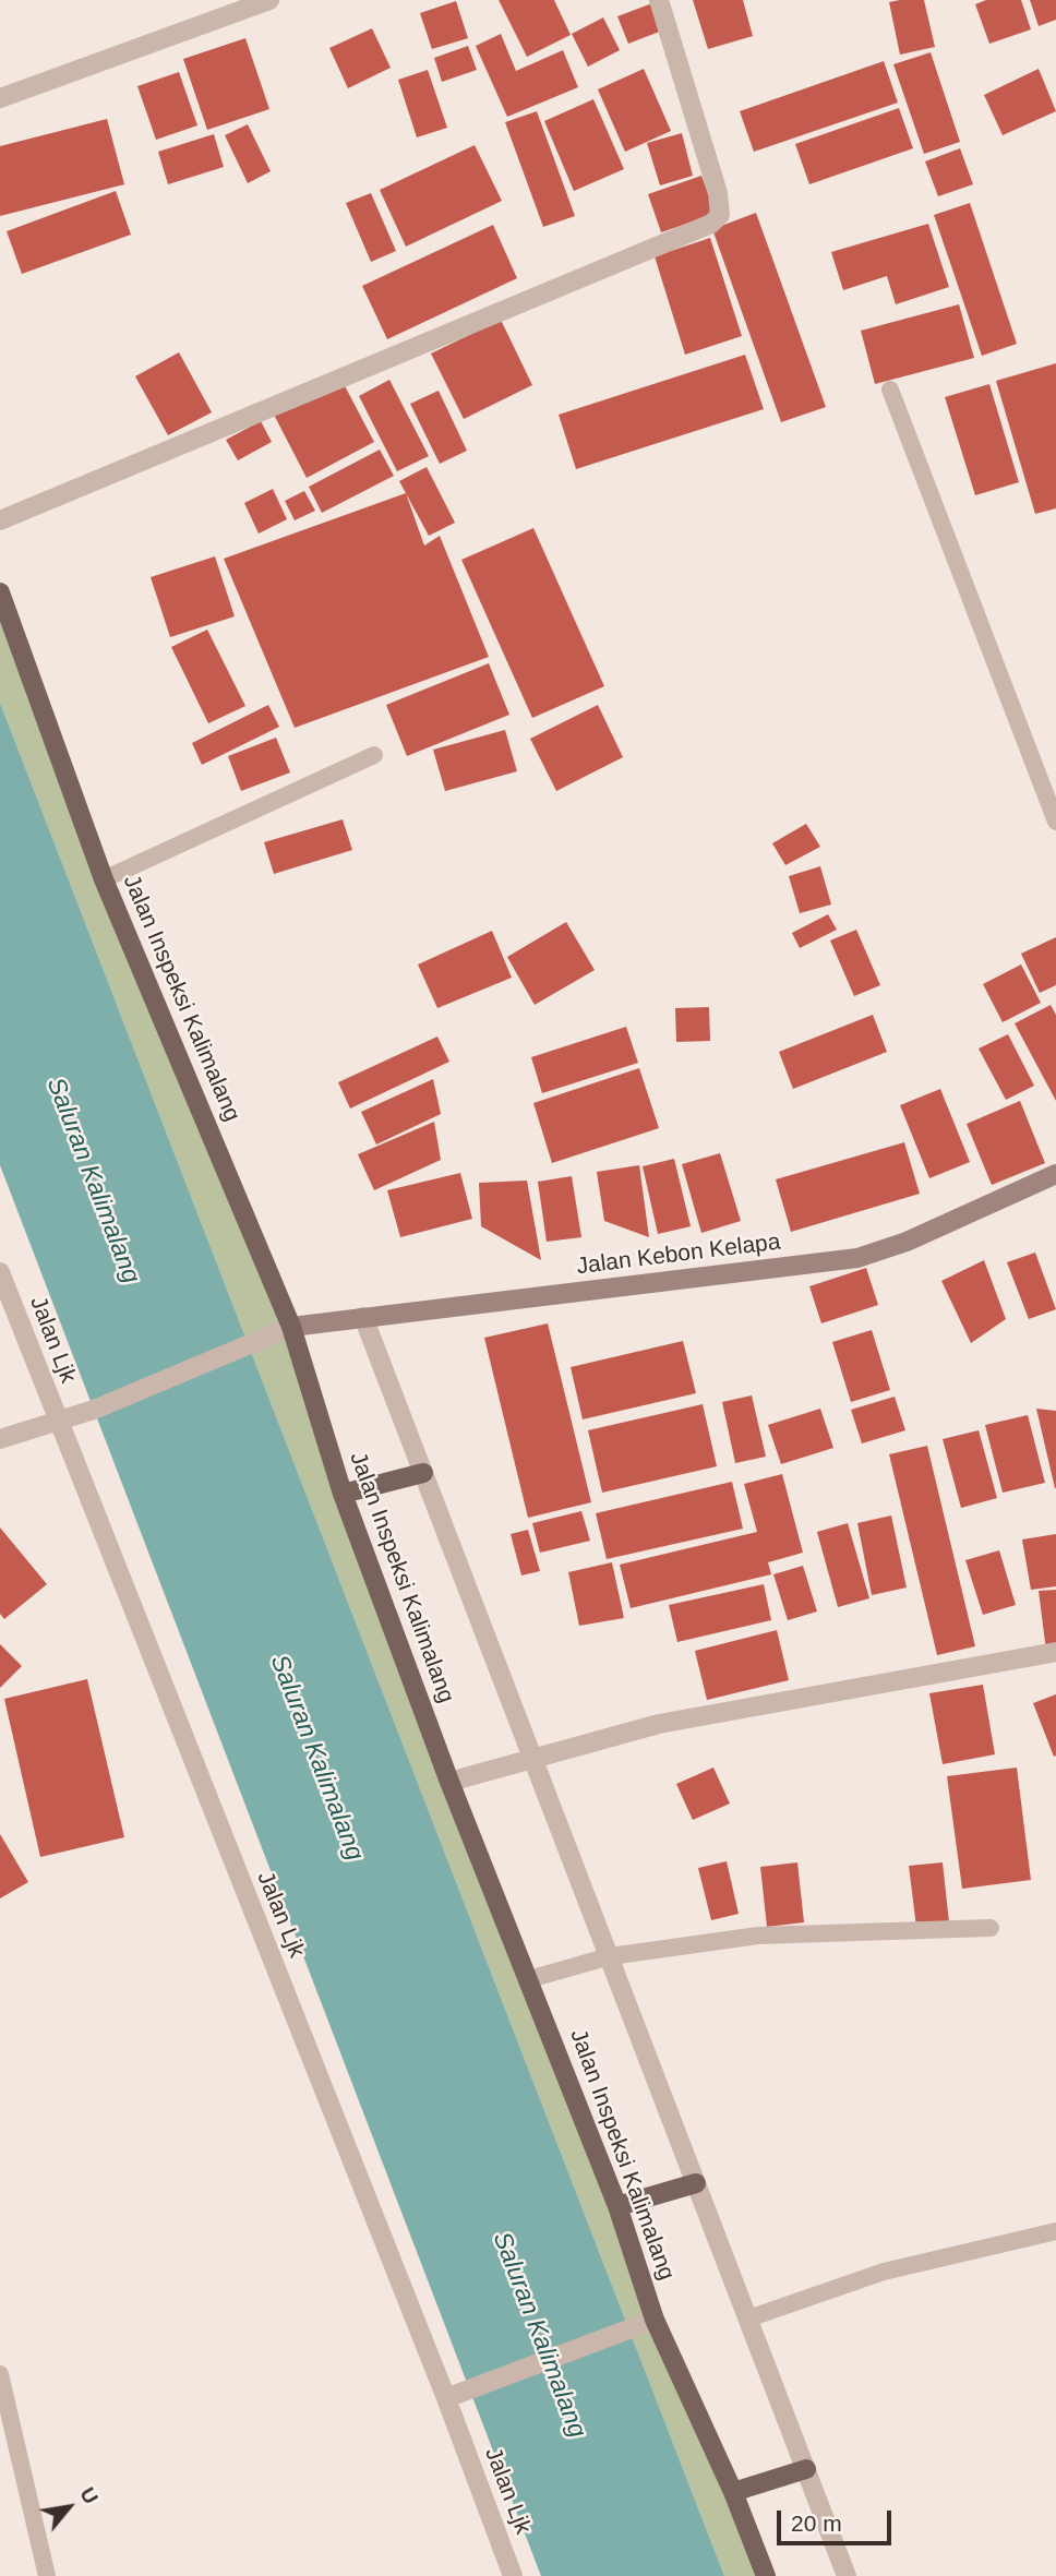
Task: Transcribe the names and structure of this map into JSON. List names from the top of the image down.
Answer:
{
  "streets": {
    "main road": ["Jalan Inspeksi Kalimalang"],
    "street": ["Jalan Kebon Kelapa", "Jalan Ljk"]
  },
  "crossings": [
    ["Jalan Inspeksi Kalimalang", "Jalan Kebon Kelapa"]
  ],
  "water": ["Saluran Kalimalang"],
  "scale_bar": "20 m",
  "north": "top right"
}
